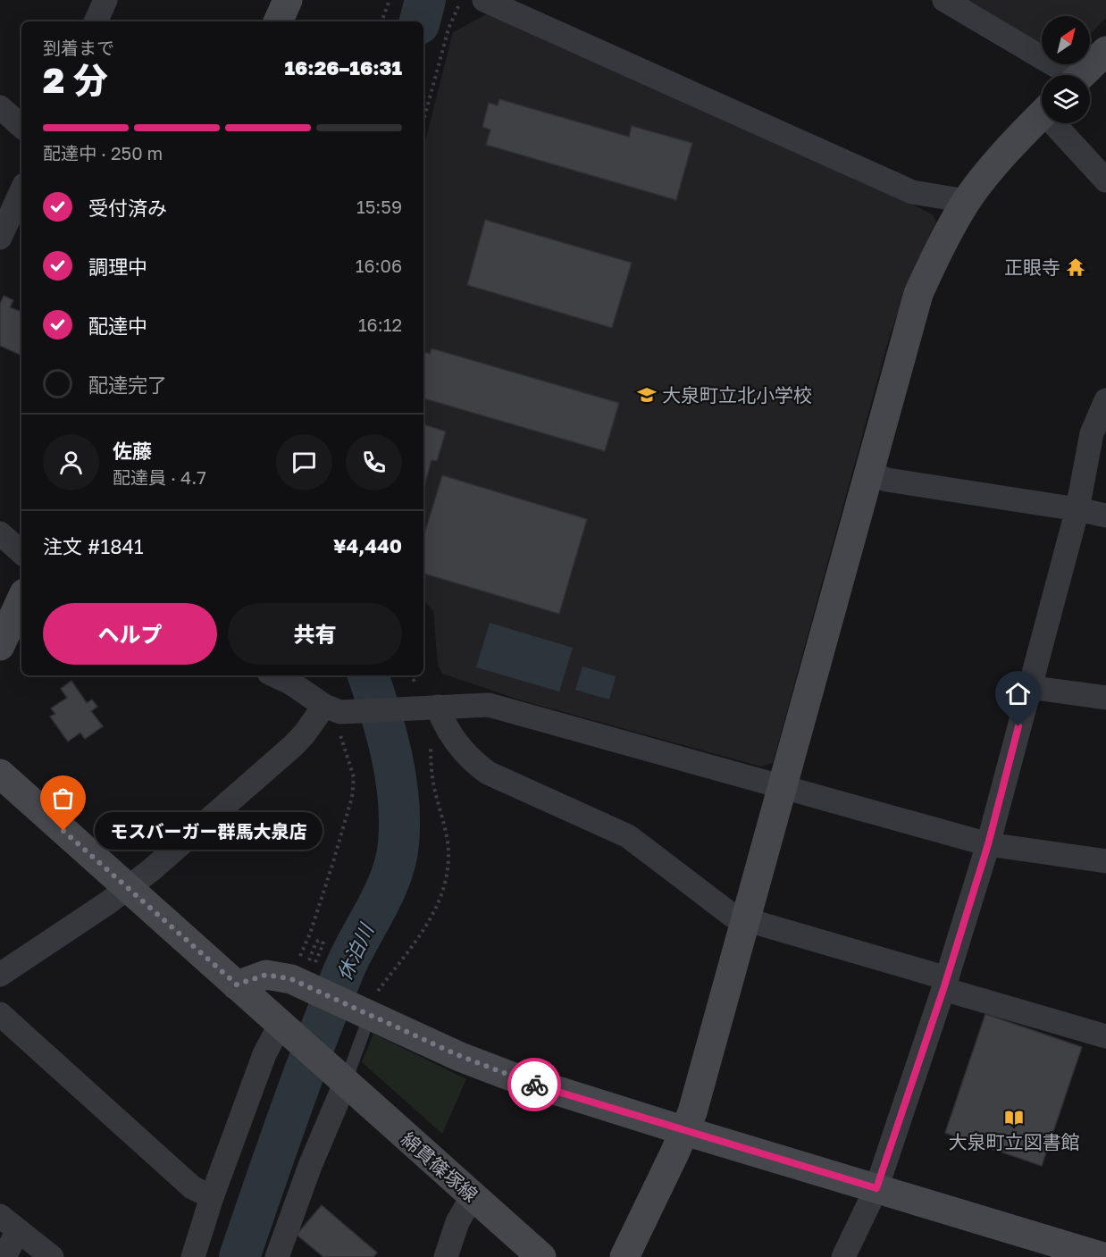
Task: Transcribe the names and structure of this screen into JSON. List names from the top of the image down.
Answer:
{
  "streets": {
    "street": ["綿貫篠塚線"]
  },
  "water": ["休泊川"],
  "places": {
    "temple": ["正眼寺"],
    "school or university": ["大泉町立北小学校"],
    "other": ["モスバーガー群馬大泉店"],
    "library": ["大泉町立図書館"]
  },
  "north": "top right",
  "page": {
    "heading": ["2 分", "到着まで", "16:26–16:31"],
    "panel": [
      "佐藤",
      "配達員 · 4.7",
      "注文 #1841",
      "¥4,440"
    ],
    "bar": "配達中 · 250 m",
    "list": [
      ["受付済み", "15:59"],
      ["調理中", "16:06"],
      ["配達中", "16:12"],
      "配達完了"
    ],
    "buttons": ["ヘルプ", "共有"],
    "bubble": "モスバーガー群馬大泉店"
  }
}
